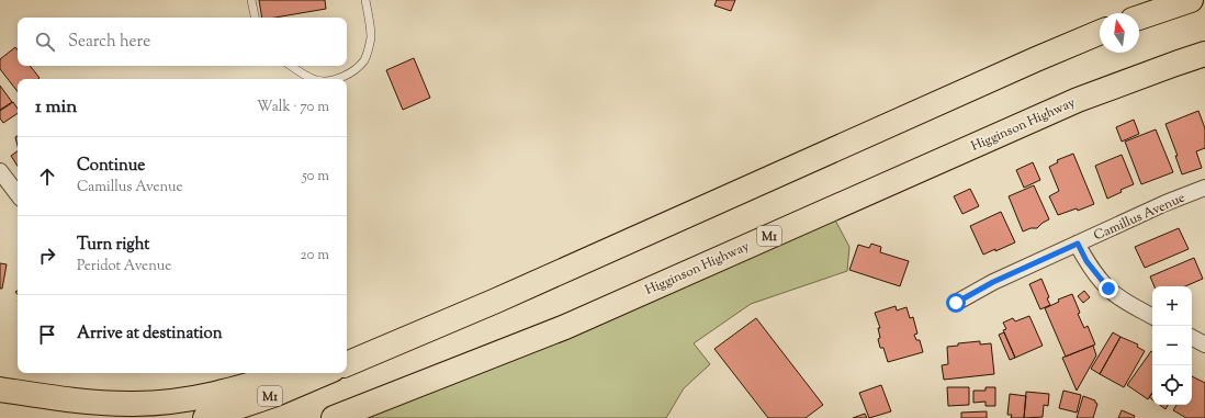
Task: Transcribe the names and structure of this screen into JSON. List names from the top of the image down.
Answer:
{
  "streets": {
    "highway": ["Higginson Highway", "M1"],
    "street": ["Camillus Avenue"]
  },
  "north": "top",
  "page": {
    "search": "Search here",
    "heading": ["1 min", "Walk · 70 m"],
    "list": [
      ["Continue", "Camillus Avenue", "50 m"],
      ["Turn right", "Peridot Avenue", "20 m"],
      "Arrive at destination"
    ],
    "map_buttons": ["+", "−"]
  }
}
